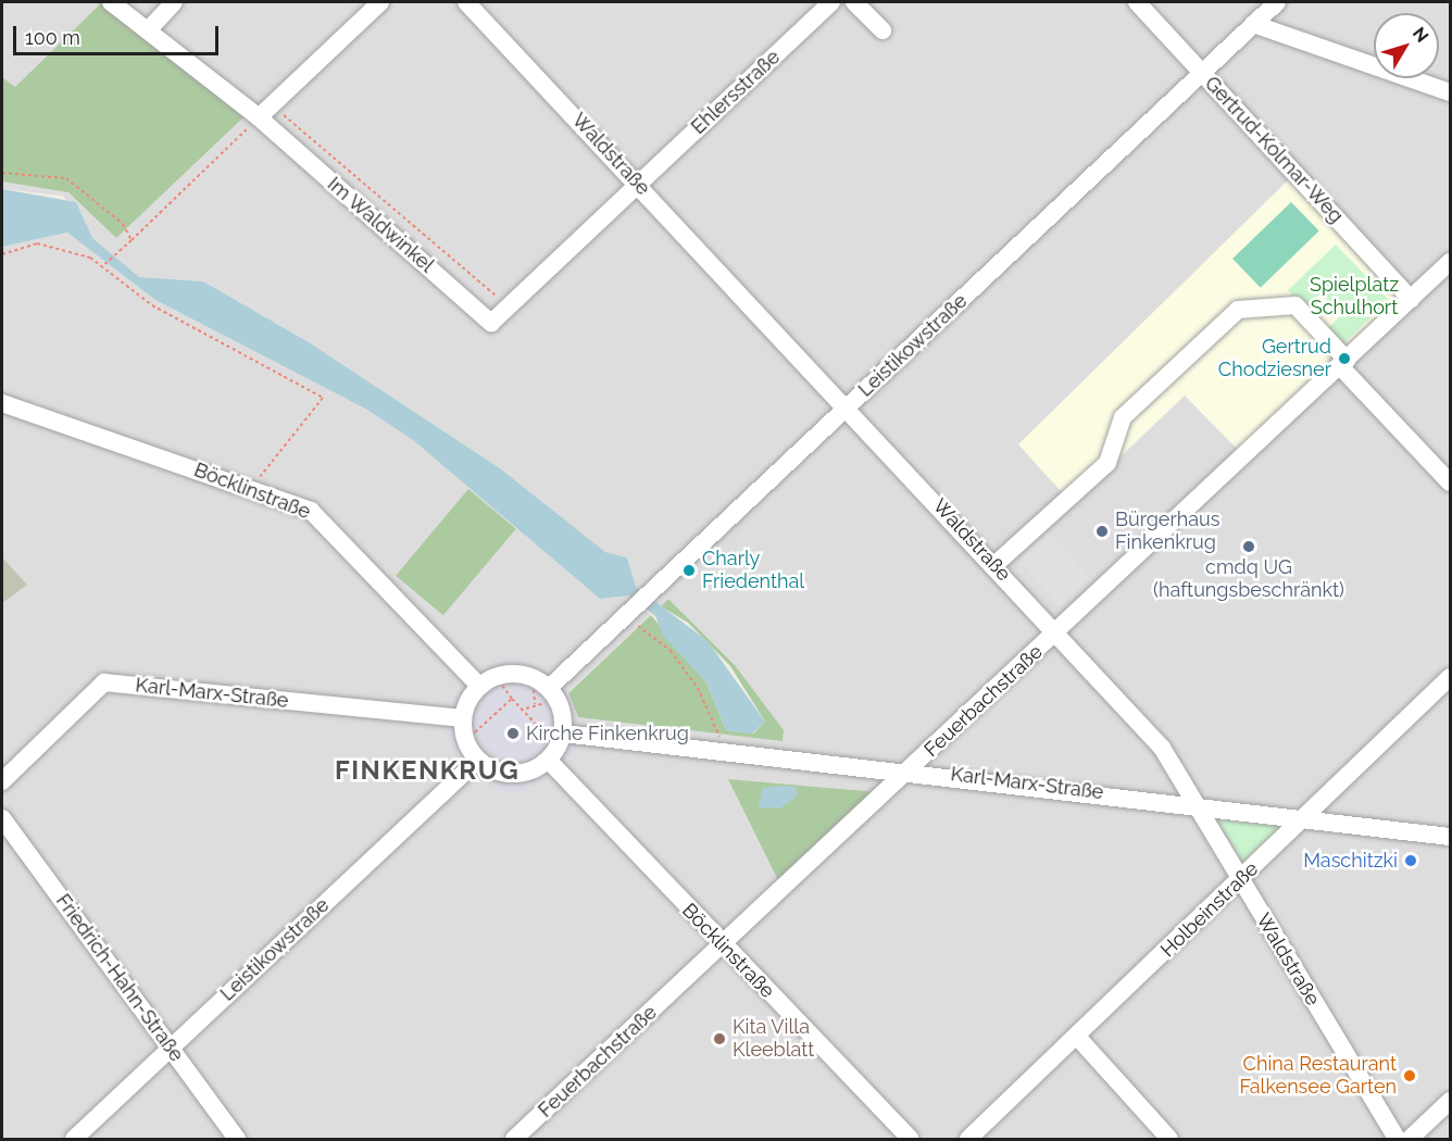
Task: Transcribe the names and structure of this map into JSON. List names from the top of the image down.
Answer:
{
  "streets": {
    "street": [
      "Ehlersstraße",
      "Gertrud-Kolmar-Weg",
      "Waldstraße",
      "Im Waldwinkel",
      "Leistikowstraße",
      "Böcklinstraße",
      "Karl-Marx-Straße",
      "Feuerbachstraße",
      "Holbeinstraße",
      "Friedrich-Hahn-Straße"
    ]
  },
  "crossings": [
    ["Ehlersstraße", "Waldstraße"],
    ["Ehlersstraße", "Im Waldwinkel"],
    ["Gertrud-Kolmar-Weg", "Leistikowstraße"],
    ["Gertrud-Kolmar-Weg", "Feuerbachstraße"],
    ["Waldstraße", "Im Waldwinkel"],
    ["Waldstraße", "Leistikowstraße"],
    ["Waldstraße", "Karl-Marx-Straße"],
    ["Waldstraße", "Feuerbachstraße"],
    ["Waldstraße", "Holbeinstraße"],
    ["Leistikowstraße", "Friedrich-Hahn-Straße"],
    ["Böcklinstraße", "Karl-Marx-Straße"],
    ["Böcklinstraße", "Feuerbachstraße"],
    ["Karl-Marx-Straße", "Feuerbachstraße"],
    ["Karl-Marx-Straße", "Holbeinstraße"]
  ],
  "districts": ["FINKENKRUG"],
  "parks": ["Spielplatz Schulhort"],
  "places": [
    "Gertrud Chodziesner",
    "Bürgerhaus Finkenkrug",
    "cmdq UG (haftungsbeschränkt)",
    "Charly Friedenthal",
    "Kirche Finkenkrug",
    "Maschitzki",
    "Kita Villa Kleeblatt",
    "China Restaurant Falkensee Garten"
  ],
  "scale_bar": "100 m",
  "north": "top right"
}
